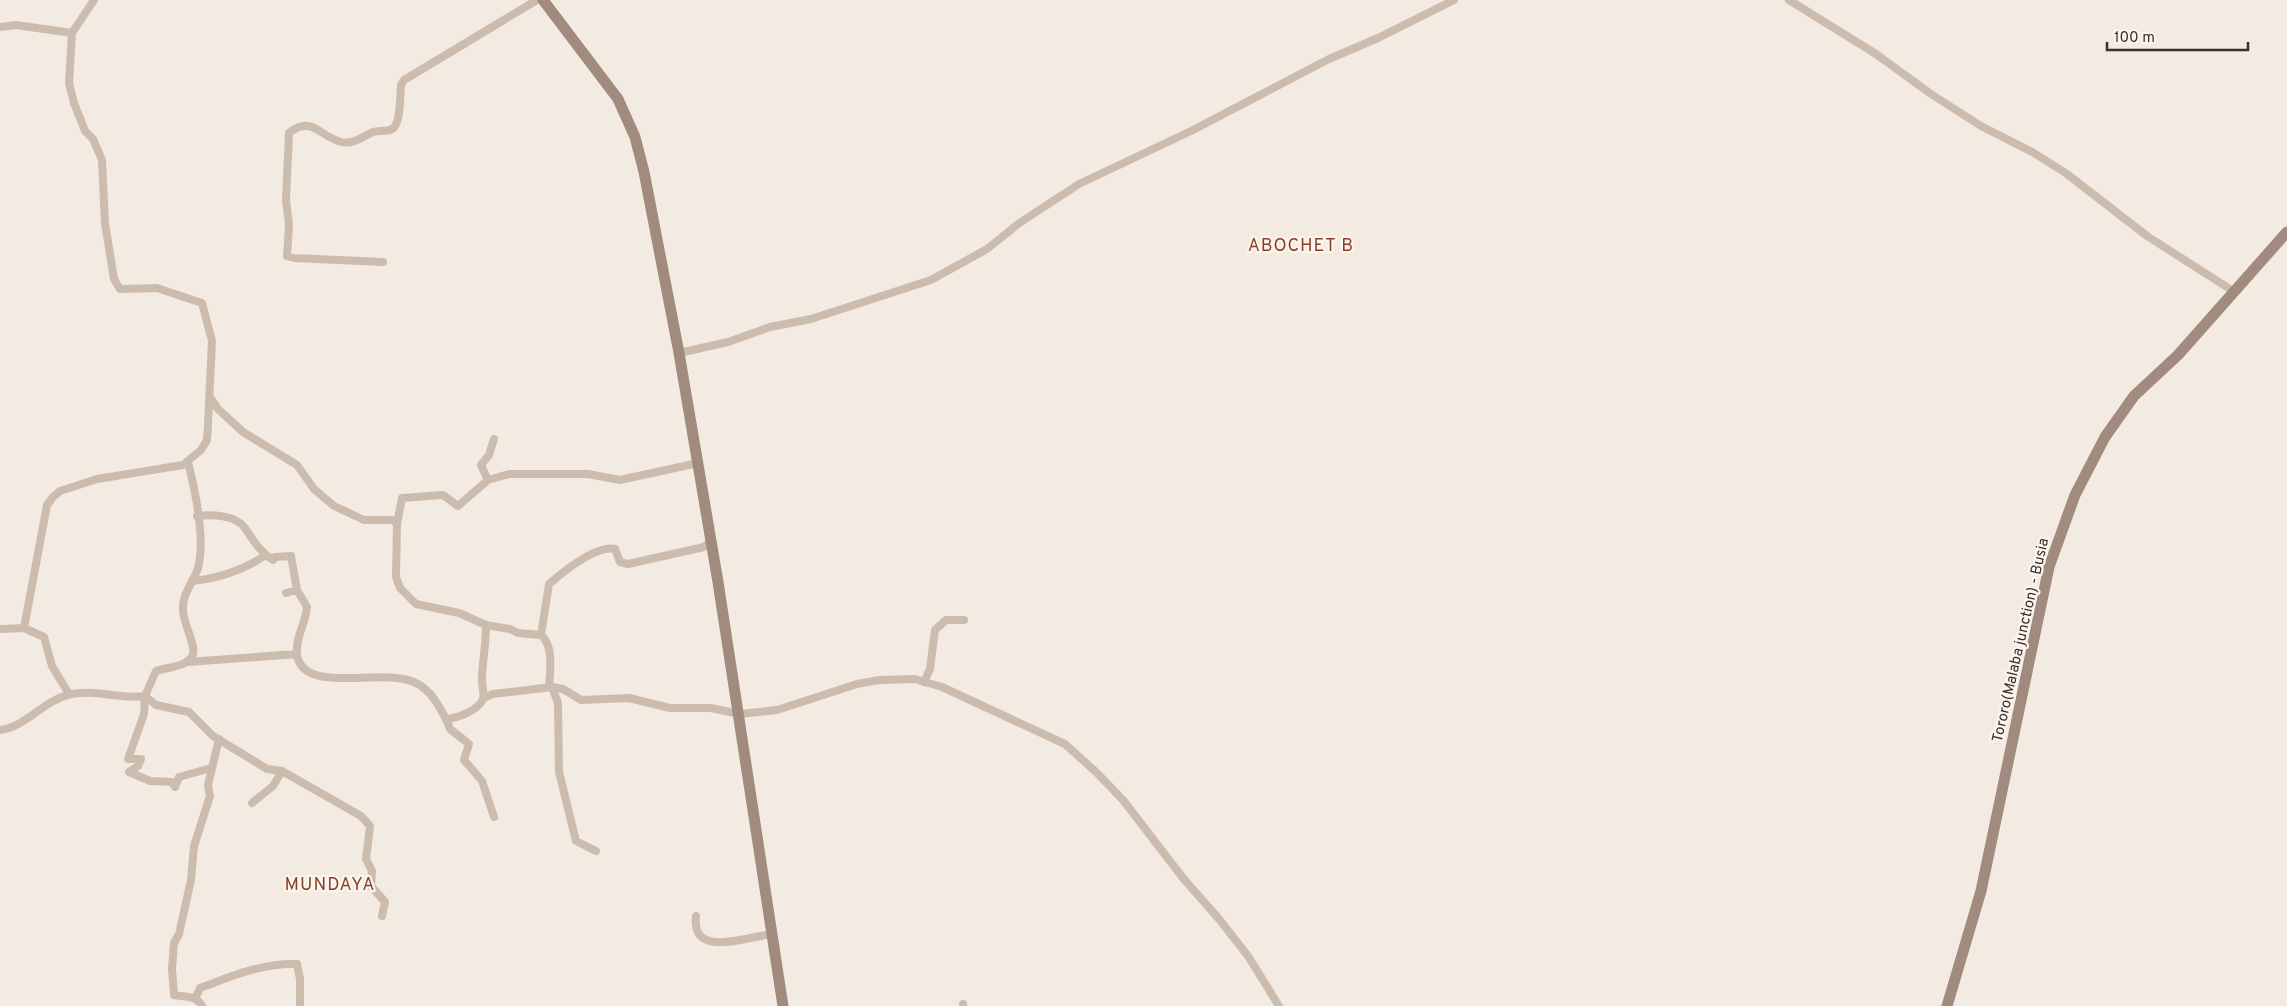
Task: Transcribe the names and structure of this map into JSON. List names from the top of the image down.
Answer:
{
  "streets": {
    "main road": ["Tororo(Malaba junction) - Busia"]
  },
  "districts": ["ABOCHET B", "MUNDAYA"],
  "scale_bar": "100 m"
}
